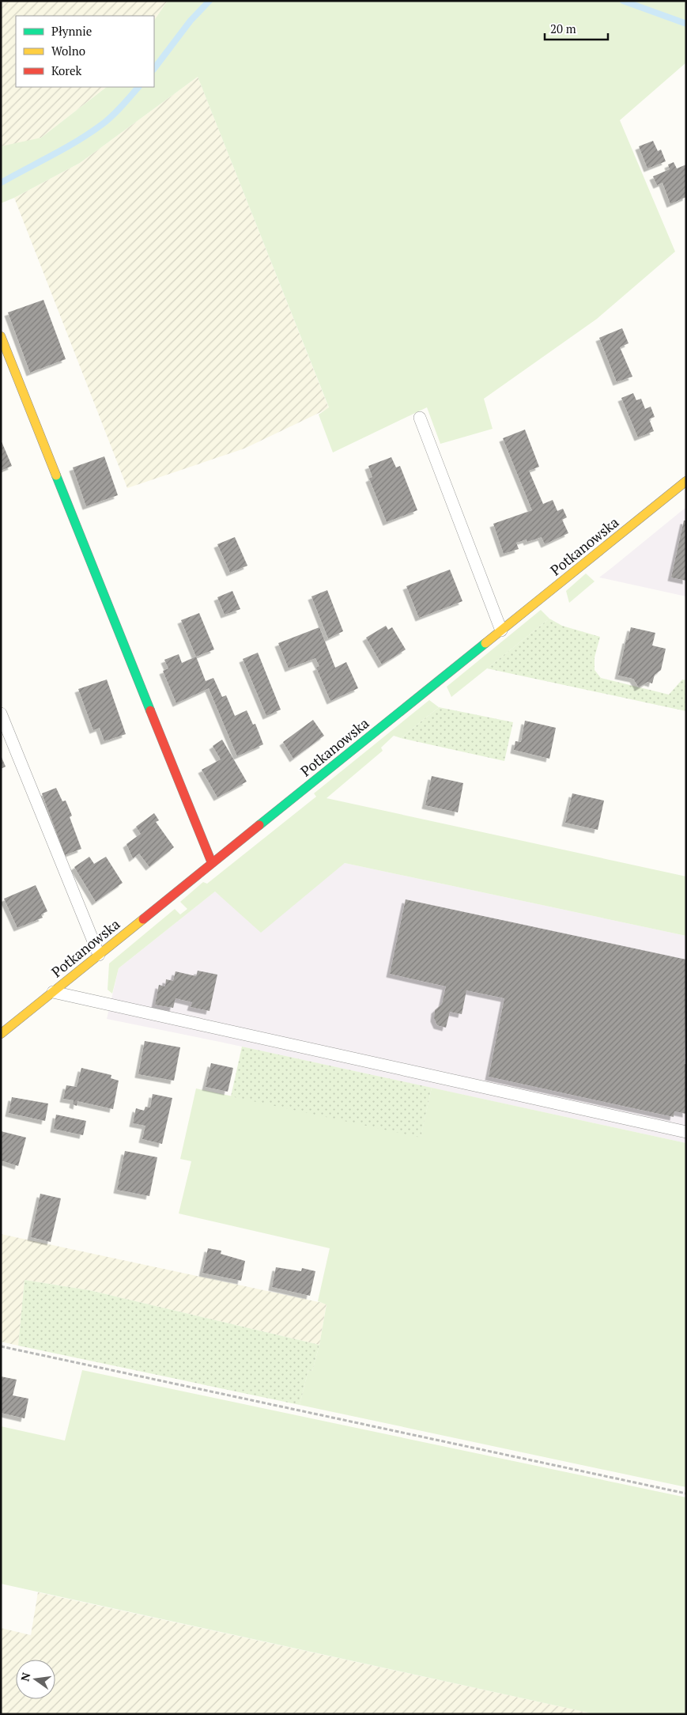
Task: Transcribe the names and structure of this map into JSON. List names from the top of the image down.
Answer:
{
  "streets": {
    "street": ["Potkanowska"]
  },
  "legend": ["Płynnie", "Wolno", "Korek"],
  "scale_bar": "20 m",
  "north": "left"
}
